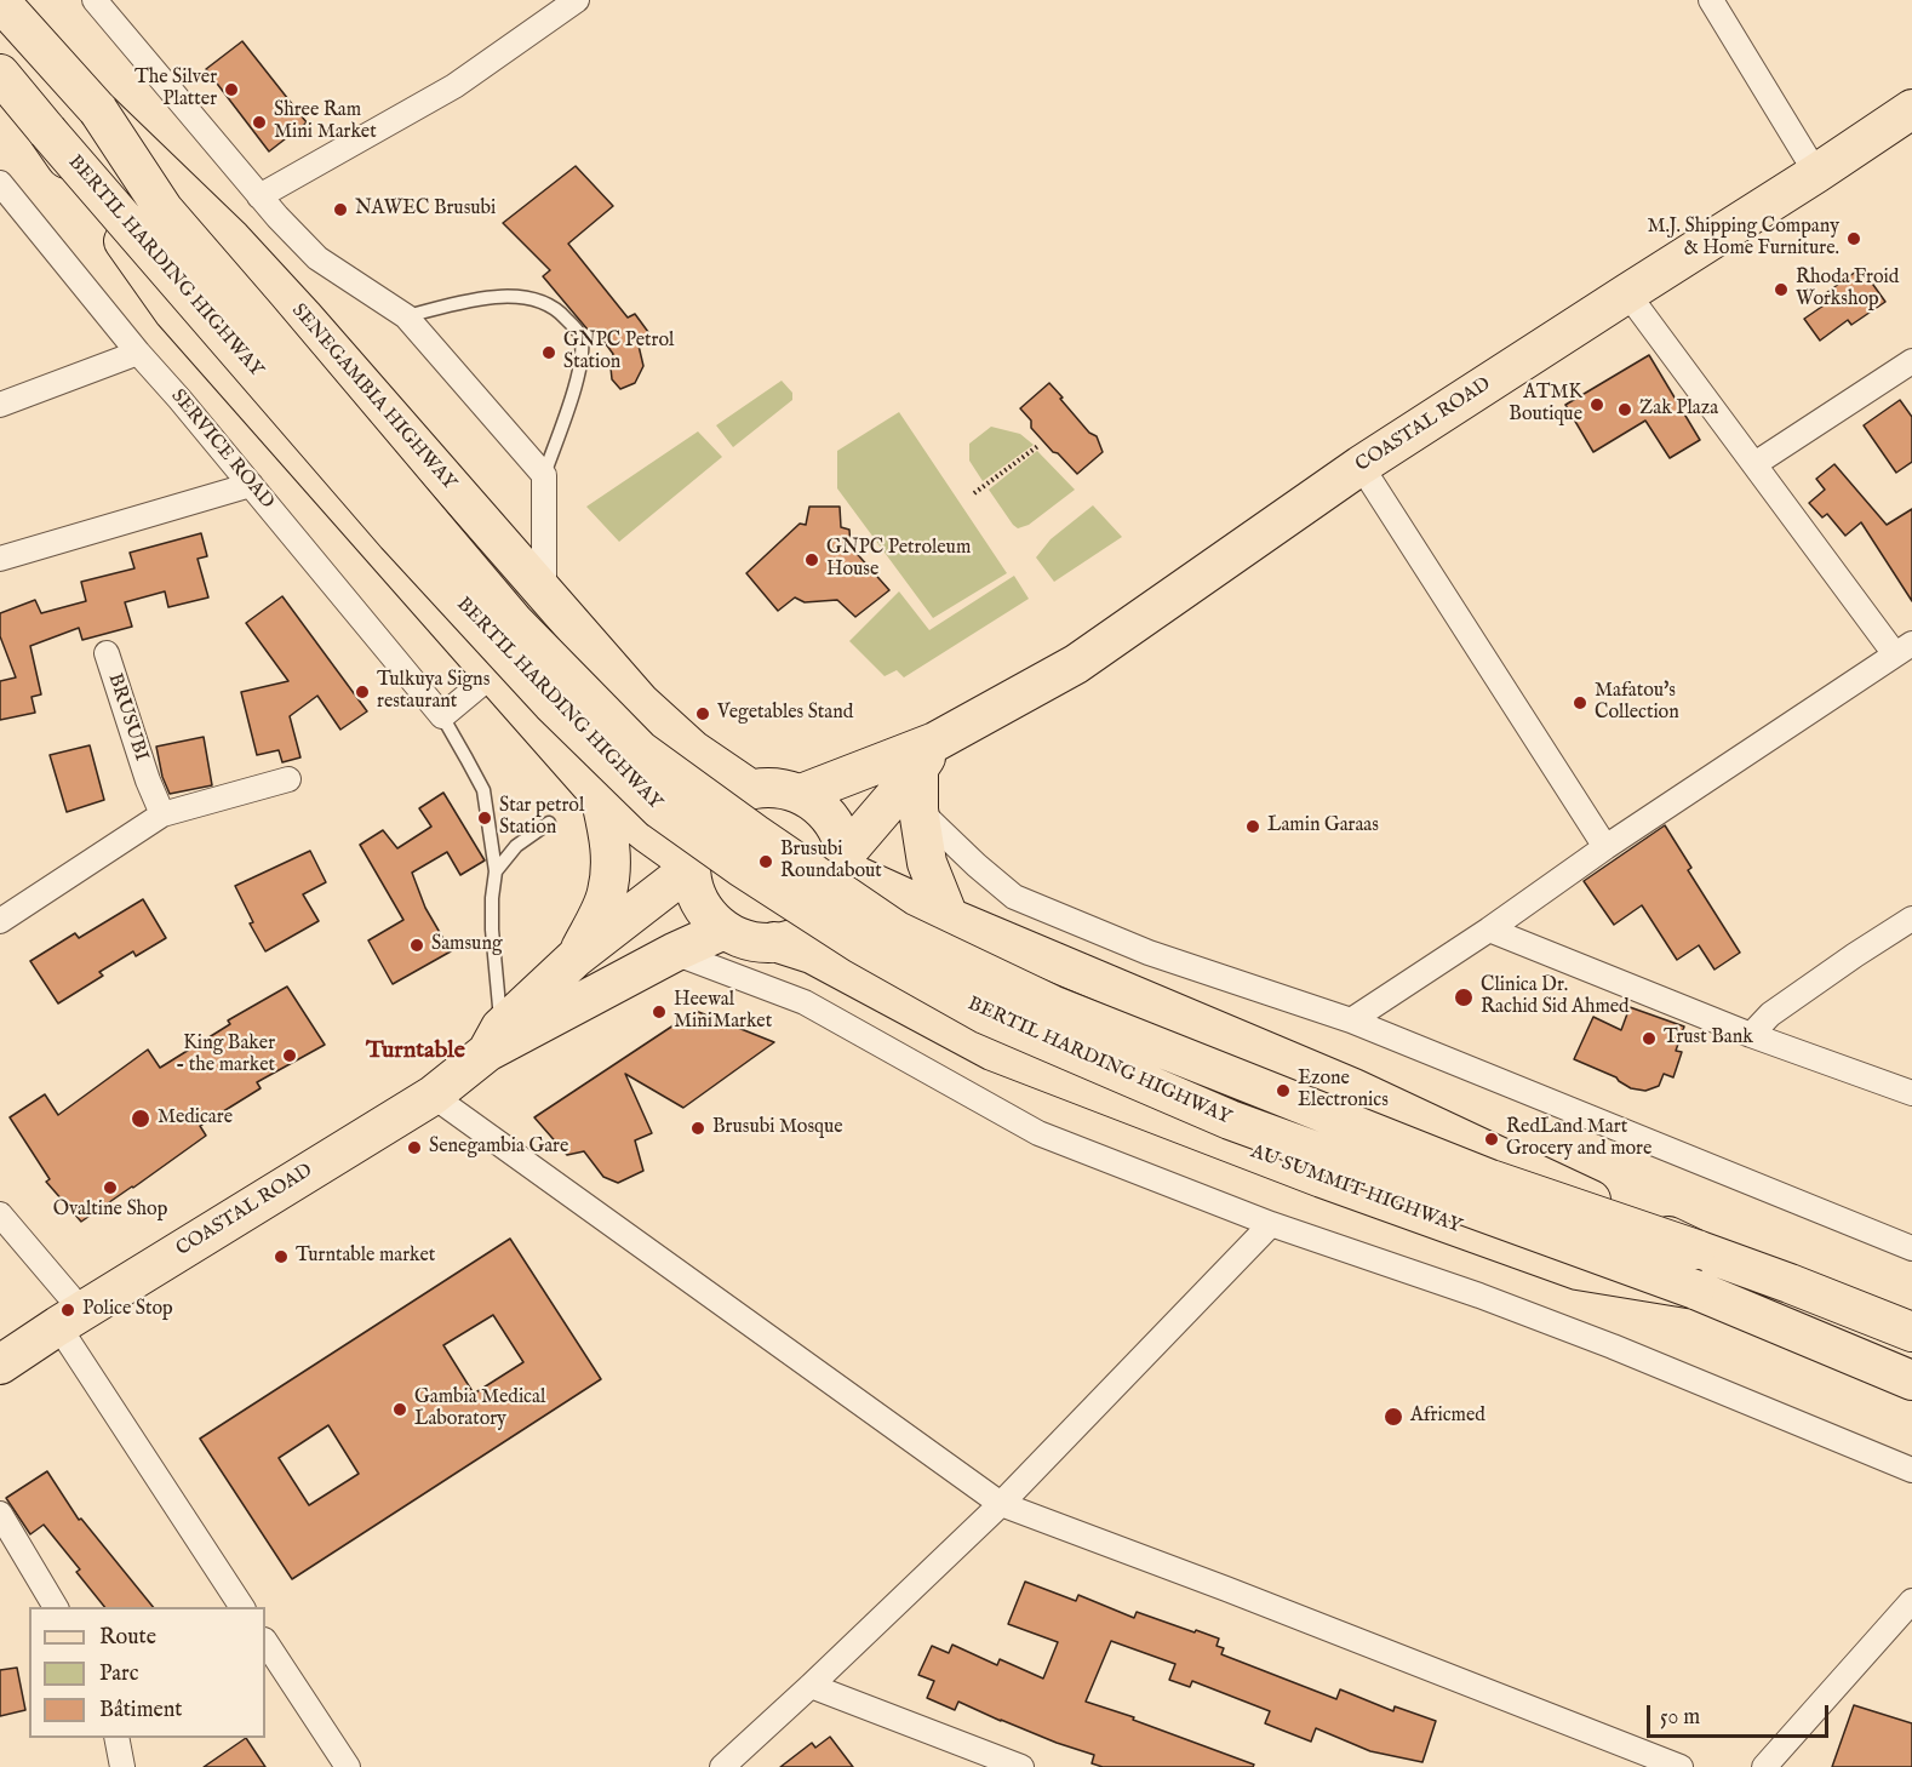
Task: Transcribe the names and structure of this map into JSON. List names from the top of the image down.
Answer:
{
  "streets": {
    "main road": [
      "BERTIL HARDING HIGHWAY",
      "SENEGAMBIA HIGHWAY",
      "COASTAL ROAD",
      "AU SUMMIT HIGHWAY"
    ],
    "street": ["SERVICE ROAD", "BRUSUBI"]
  },
  "crossings": [
    ["BERTIL HARDING HIGHWAY", "SENEGAMBIA HIGHWAY"],
    ["BERTIL HARDING HIGHWAY", "AU SUMMIT HIGHWAY"],
    ["SENEGAMBIA HIGHWAY", "COASTAL ROAD"],
    ["SENEGAMBIA HIGHWAY", "AU SUMMIT HIGHWAY"],
    ["COASTAL ROAD", "AU SUMMIT HIGHWAY"]
  ],
  "districts": ["Turntable"],
  "places": [
    "The Silver Platter",
    "Shree Ram Mini Market",
    "NAWEC Brusubi",
    "M.J. Shipping Company & Home Furniture.",
    "Rhoda Froid Workshop",
    "GNPC Petrol Station",
    "ATMK Boutique",
    "Zak Plaza",
    "GNPC Petroleum House",
    "Tulkuya Signs restaurant",
    "Mafatou's Collection",
    "Vegetables Stand",
    "Star petrol Station",
    "Lamin Garaas",
    "Brusubi Roundabout",
    "Samsung",
    "Clinica Dr. Rachid Sid Ahmed",
    "Heewal MiniMarket",
    "Trust Bank",
    "King Baker - the market",
    "Ezone Electronics",
    "Medicare",
    "Brusubi Mosque",
    "RedLand Mart Grocery and more",
    "Senegambia Gare",
    "Ovaltine Shop",
    "Turntable market",
    "Police Stop",
    "Gambia Medical Laboratory",
    "Africmed"
  ],
  "legend": ["Route", "Parc", "Bâtiment"],
  "scale_bar": "50 m"
}
